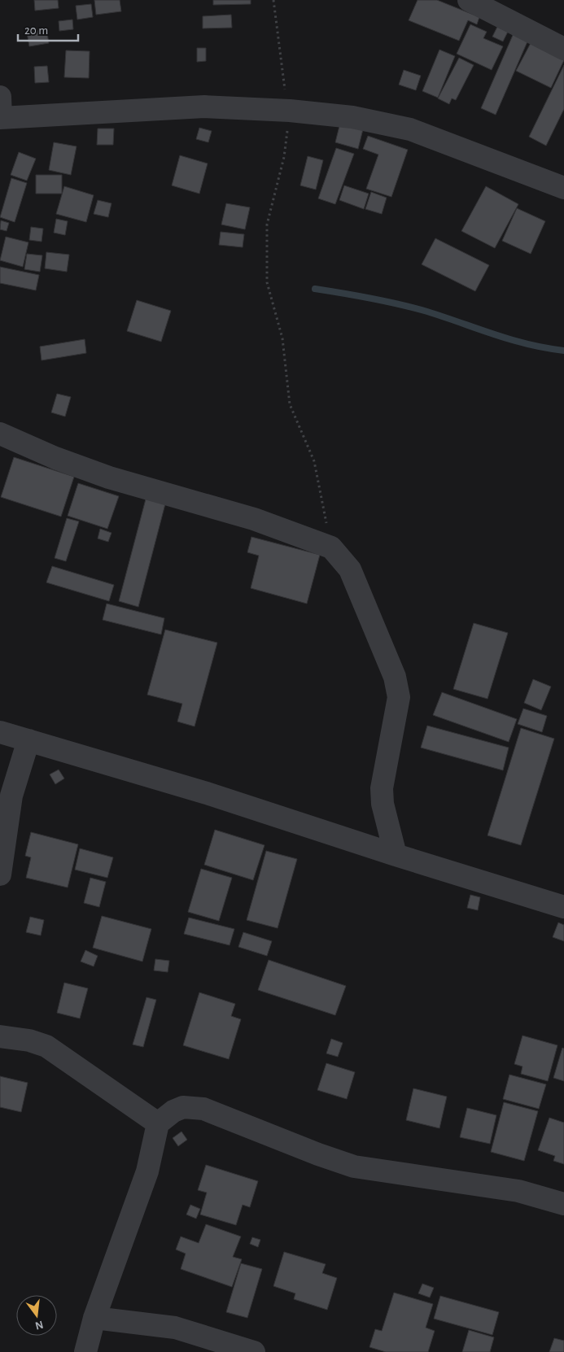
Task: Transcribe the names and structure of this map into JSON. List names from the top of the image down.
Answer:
{
  "scale_bar": "20 m",
  "north": "bottom"
}
